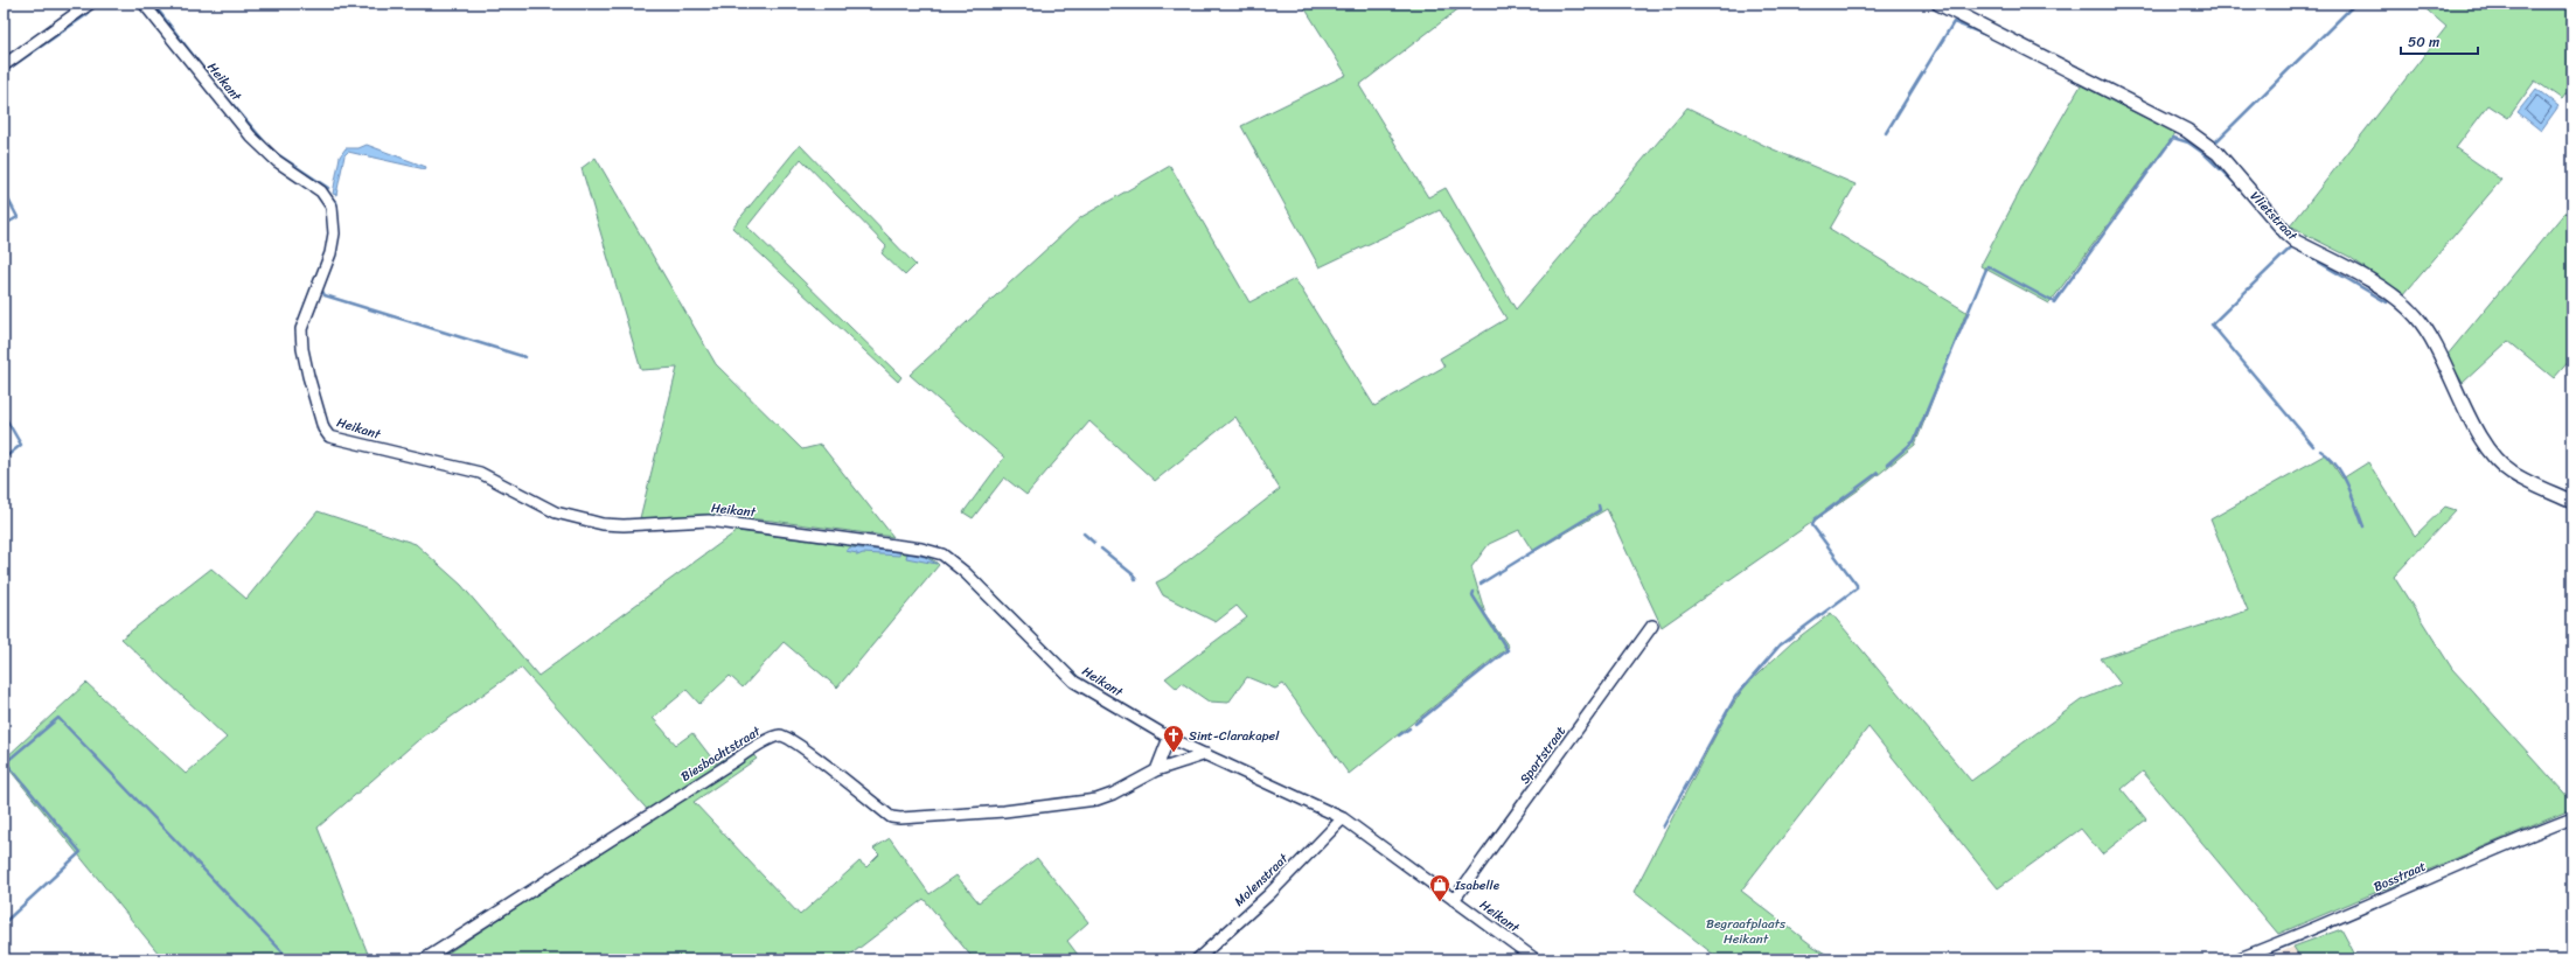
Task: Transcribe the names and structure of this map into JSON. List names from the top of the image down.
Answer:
{
  "streets": {
    "street": [
      "Heikant",
      "Vlietstraat",
      "Biesbochtstraat",
      "Sportstraat",
      "Bosstraat",
      "Molenstraat"
    ]
  },
  "crossings": [
    ["Heikant", "Biesbochtstraat"],
    ["Heikant", "Sportstraat"],
    ["Heikant", "Molenstraat"]
  ],
  "parks": ["Begraafplaats Heikant"],
  "places": {
    "church": ["Sint-Clarakapel"],
    "shop": ["Isabelle"]
  },
  "scale_bar": "50 m"
}
